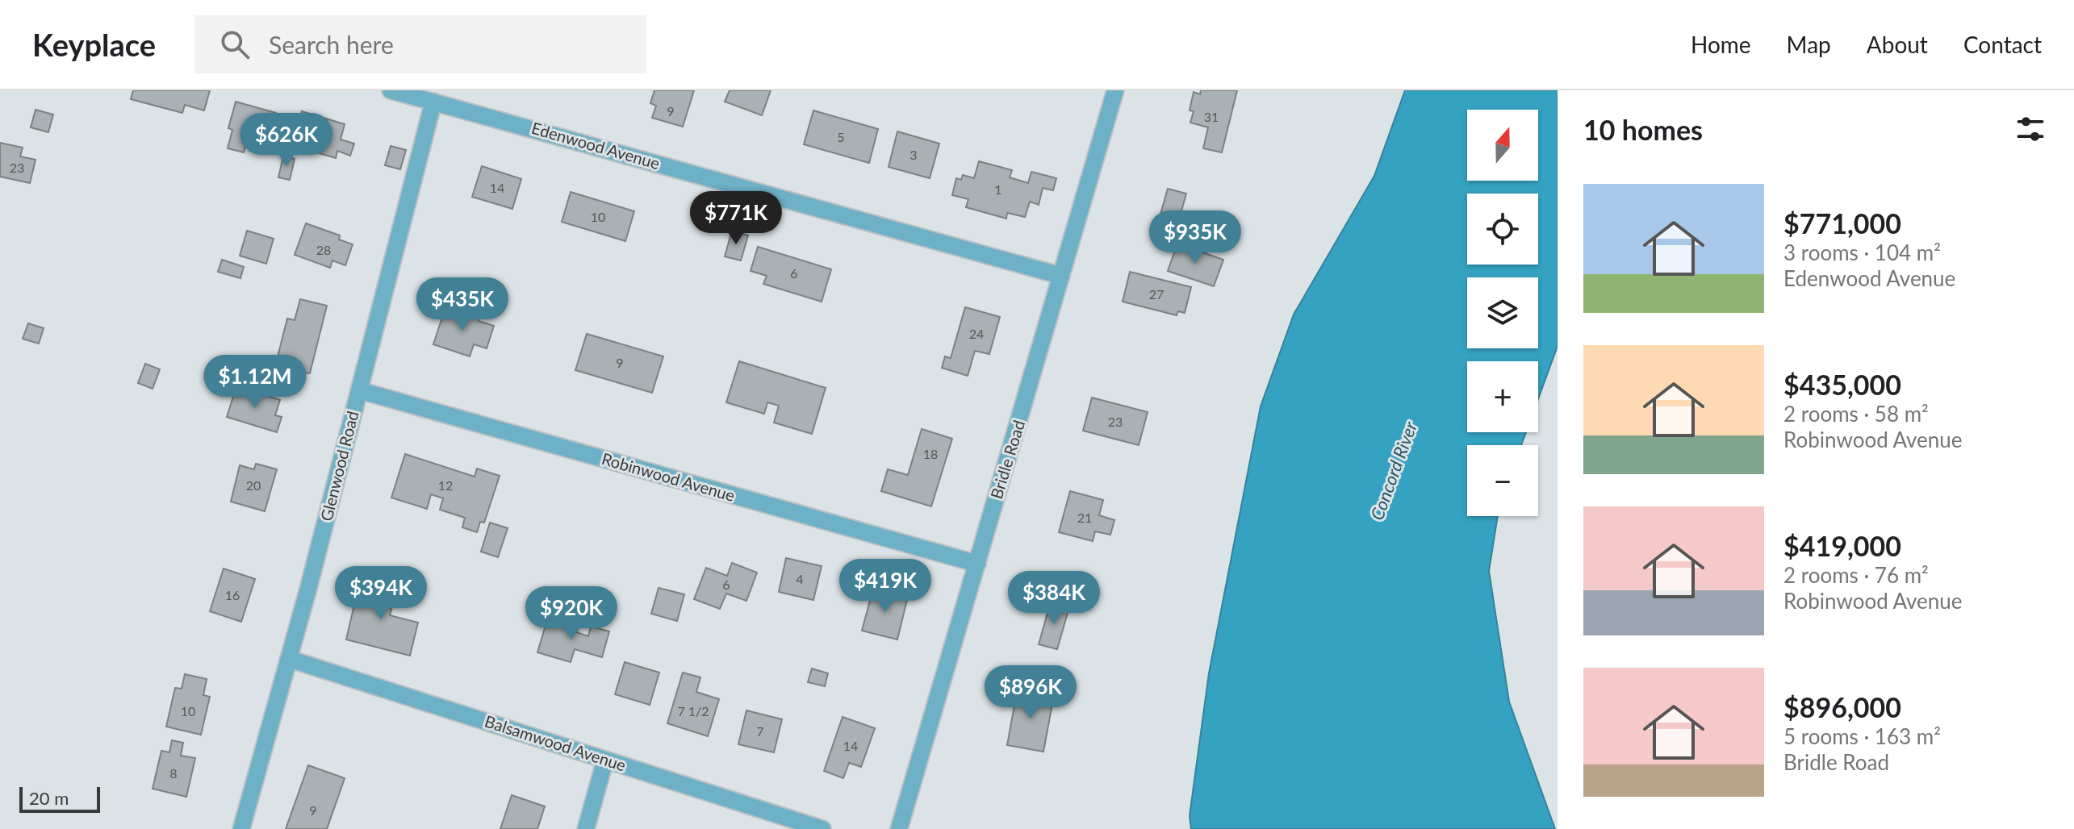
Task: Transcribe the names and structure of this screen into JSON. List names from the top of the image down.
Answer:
{
  "streets": {
    "street": [
      "Edenwood Avenue",
      "Bridle Road",
      "Glenwood Road",
      "Robinwood Avenue",
      "Balsamwood Avenue"
    ]
  },
  "crossings": [
    ["Edenwood Avenue", "Bridle Road"],
    ["Edenwood Avenue", "Glenwood Road"],
    ["Bridle Road", "Robinwood Avenue"],
    ["Glenwood Road", "Robinwood Avenue"],
    ["Glenwood Road", "Balsamwood Avenue"]
  ],
  "water": ["Concord River"],
  "house_numbers": [
    "9",
    "31",
    "5",
    "3",
    "23",
    "14",
    "1",
    "10",
    "28",
    "6",
    "27",
    "24",
    "9",
    "23",
    "18",
    "20",
    "12",
    "21",
    "4",
    "6",
    "16",
    "10",
    "7 1/2",
    "7",
    "14",
    "8",
    "9"
  ],
  "scale_bar": "20 m",
  "north": "top",
  "page": {
    "header": "Keyplace",
    "search": "Search here",
    "nav": [
      "Home",
      "Map",
      "About",
      "Contact"
    ],
    "heading": "10 homes",
    "map_buttons": ["+", "−"],
    "price": [
      "$626K",
      "$771K",
      "$935K",
      "$435K",
      "$1.12M",
      "$419K",
      "$394K",
      "$384K",
      "$920K",
      "$896K"
    ],
    "list": [
      {
        "name": "$771,000",
        "note": "3 rooms · 104 m² · Edenwood Avenue"
      },
      {
        "name": "$435,000",
        "note": "2 rooms · 58 m² · Robinwood Avenue"
      },
      {
        "name": "$419,000",
        "note": "2 rooms · 76 m² · Robinwood Avenue"
      },
      {
        "name": "$896,000",
        "note": "5 rooms · 163 m² · Bridle Road"
      }
    ],
    "scale": "20 m"
  }
}
